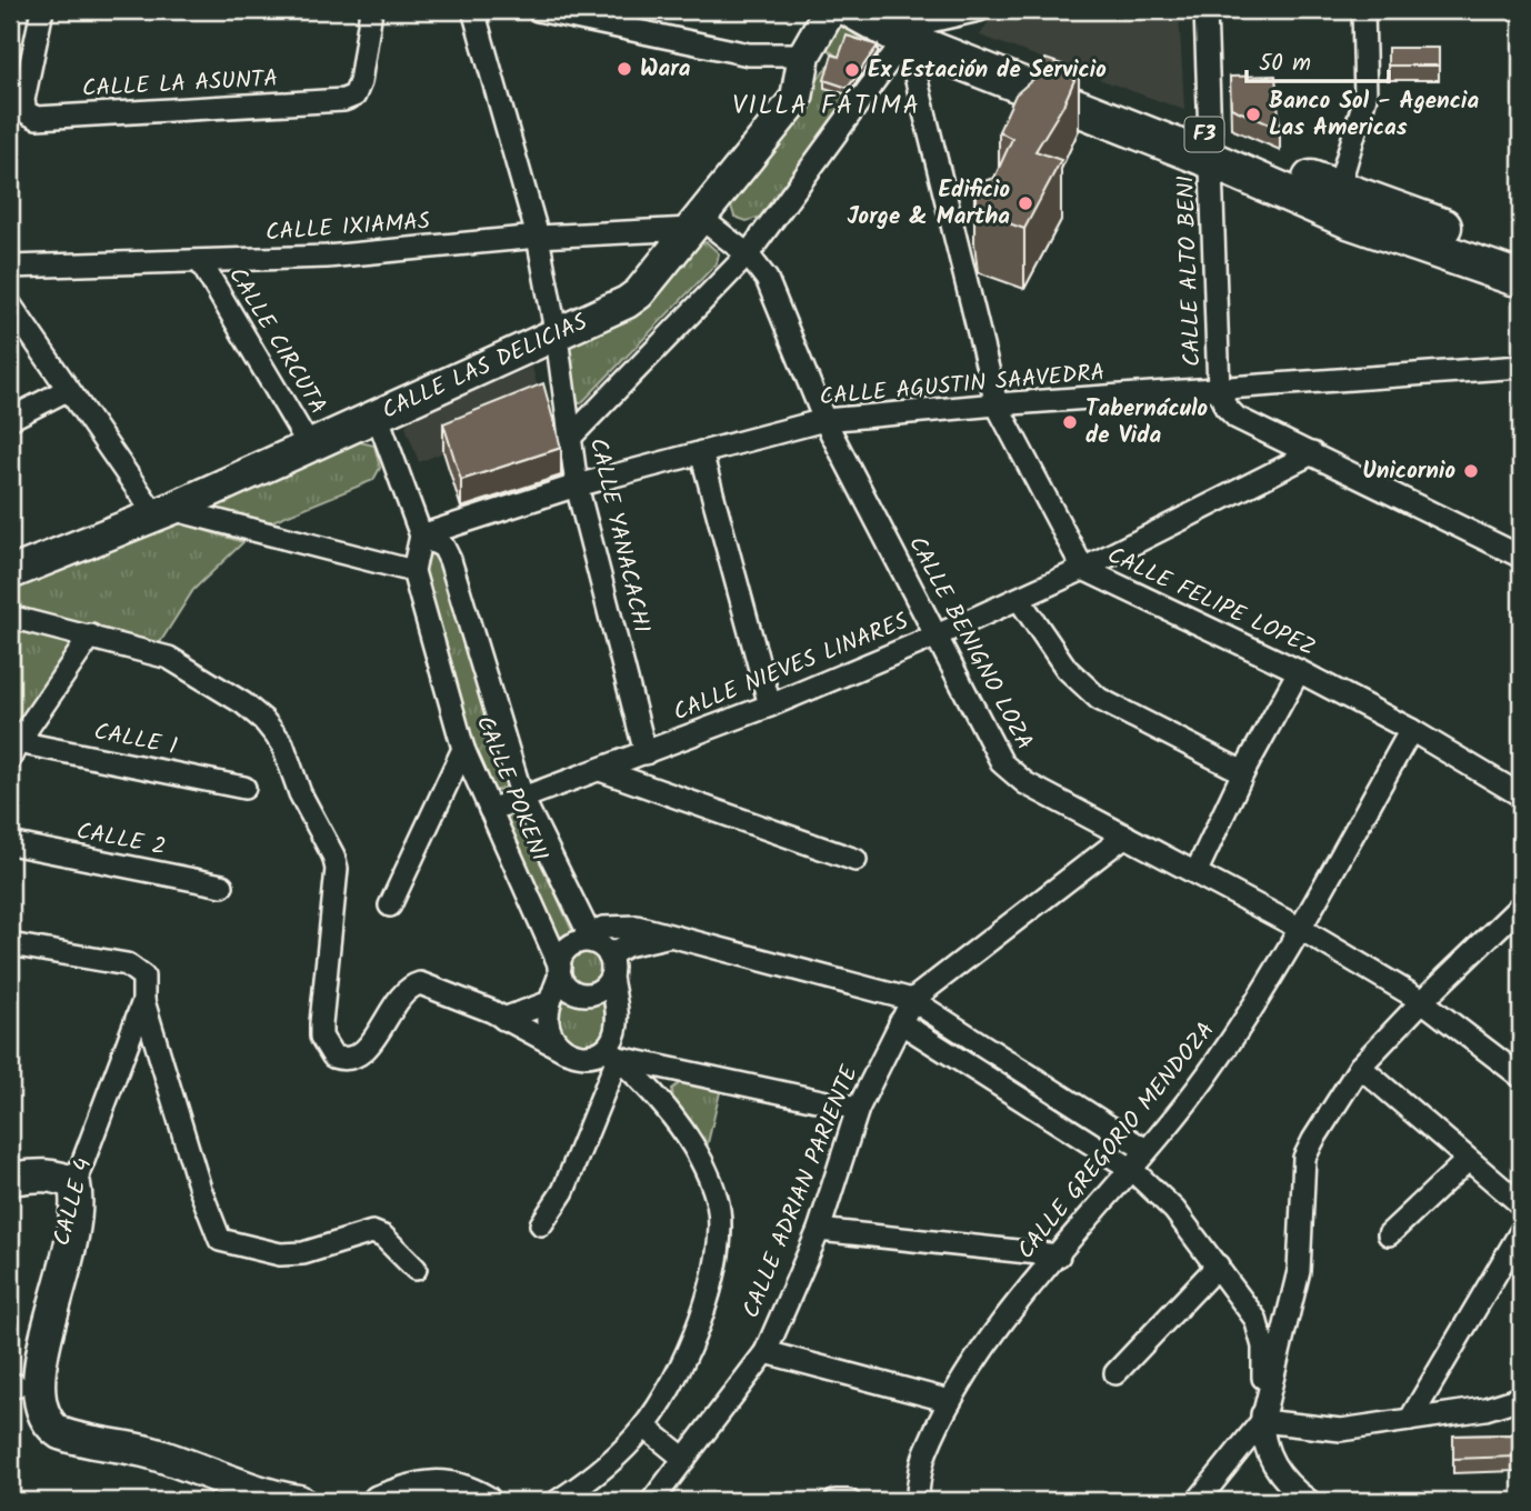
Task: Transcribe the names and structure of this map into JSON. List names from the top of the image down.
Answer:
{
  "streets": {
    "main road": ["F3"],
    "street": [
      "CALLE LA ASUNTA",
      "CALLE IXIAMAS",
      "CALLE ALTO BENI",
      "CALLE CIRCUTA",
      "CALLE LAS DELICIAS",
      "CALLE AGUSTIN SAAVEDRA",
      "CALLE YANACACHI",
      "CALLE FELIPE LOPEZ",
      "CALLE BENIGNO LOZA",
      "CALLE NIEVES LINARES",
      "CALLE 1",
      "CALLE POKENI",
      "CALLE 2",
      "CALLE GREGORIO MENDOZA",
      "CALLE ADRIAN PARIENTE",
      "CALLE 4"
    ]
  },
  "crossings": [
    ["F3", "CALLE ALTO BENI"],
    ["F3", "CALLE FELIPE LOPEZ"],
    ["CALLE IXIAMAS", "CALLE CIRCUTA"],
    ["CALLE IXIAMAS", "CALLE LAS DELICIAS"],
    ["CALLE IXIAMAS", "CALLE YANACACHI"],
    ["CALLE ALTO BENI", "CALLE AGUSTIN SAAVEDRA"],
    ["CALLE CIRCUTA", "CALLE LAS DELICIAS"],
    ["CALLE LAS DELICIAS", "CALLE YANACACHI"],
    ["CALLE LAS DELICIAS", "CALLE POKENI"],
    ["CALLE AGUSTIN SAAVEDRA", "CALLE YANACACHI"],
    ["CALLE AGUSTIN SAAVEDRA", "CALLE FELIPE LOPEZ"],
    ["CALLE AGUSTIN SAAVEDRA", "CALLE BENIGNO LOZA"],
    ["CALLE AGUSTIN SAAVEDRA", "CALLE POKENI"],
    ["CALLE YANACACHI", "CALLE NIEVES LINARES"],
    ["CALLE FELIPE LOPEZ", "CALLE NIEVES LINARES"],
    ["CALLE FELIPE LOPEZ", "CALLE GREGORIO MENDOZA"],
    ["CALLE BENIGNO LOZA", "CALLE NIEVES LINARES"],
    ["CALLE BENIGNO LOZA", "CALLE GREGORIO MENDOZA"],
    ["CALLE BENIGNO LOZA", "CALLE ADRIAN PARIENTE"],
    ["CALLE NIEVES LINARES", "CALLE POKENI"]
  ],
  "districts": ["VILLA FÁTIMA"],
  "places": [
    "Wara",
    "Ex Estación de Servicio",
    "Banco Sol - Agencia Las Americas",
    "Edificio Jorge & Martha",
    "Tabernáculo de Vida",
    "Unicornio"
  ],
  "scale_bar": "50 m"
}
